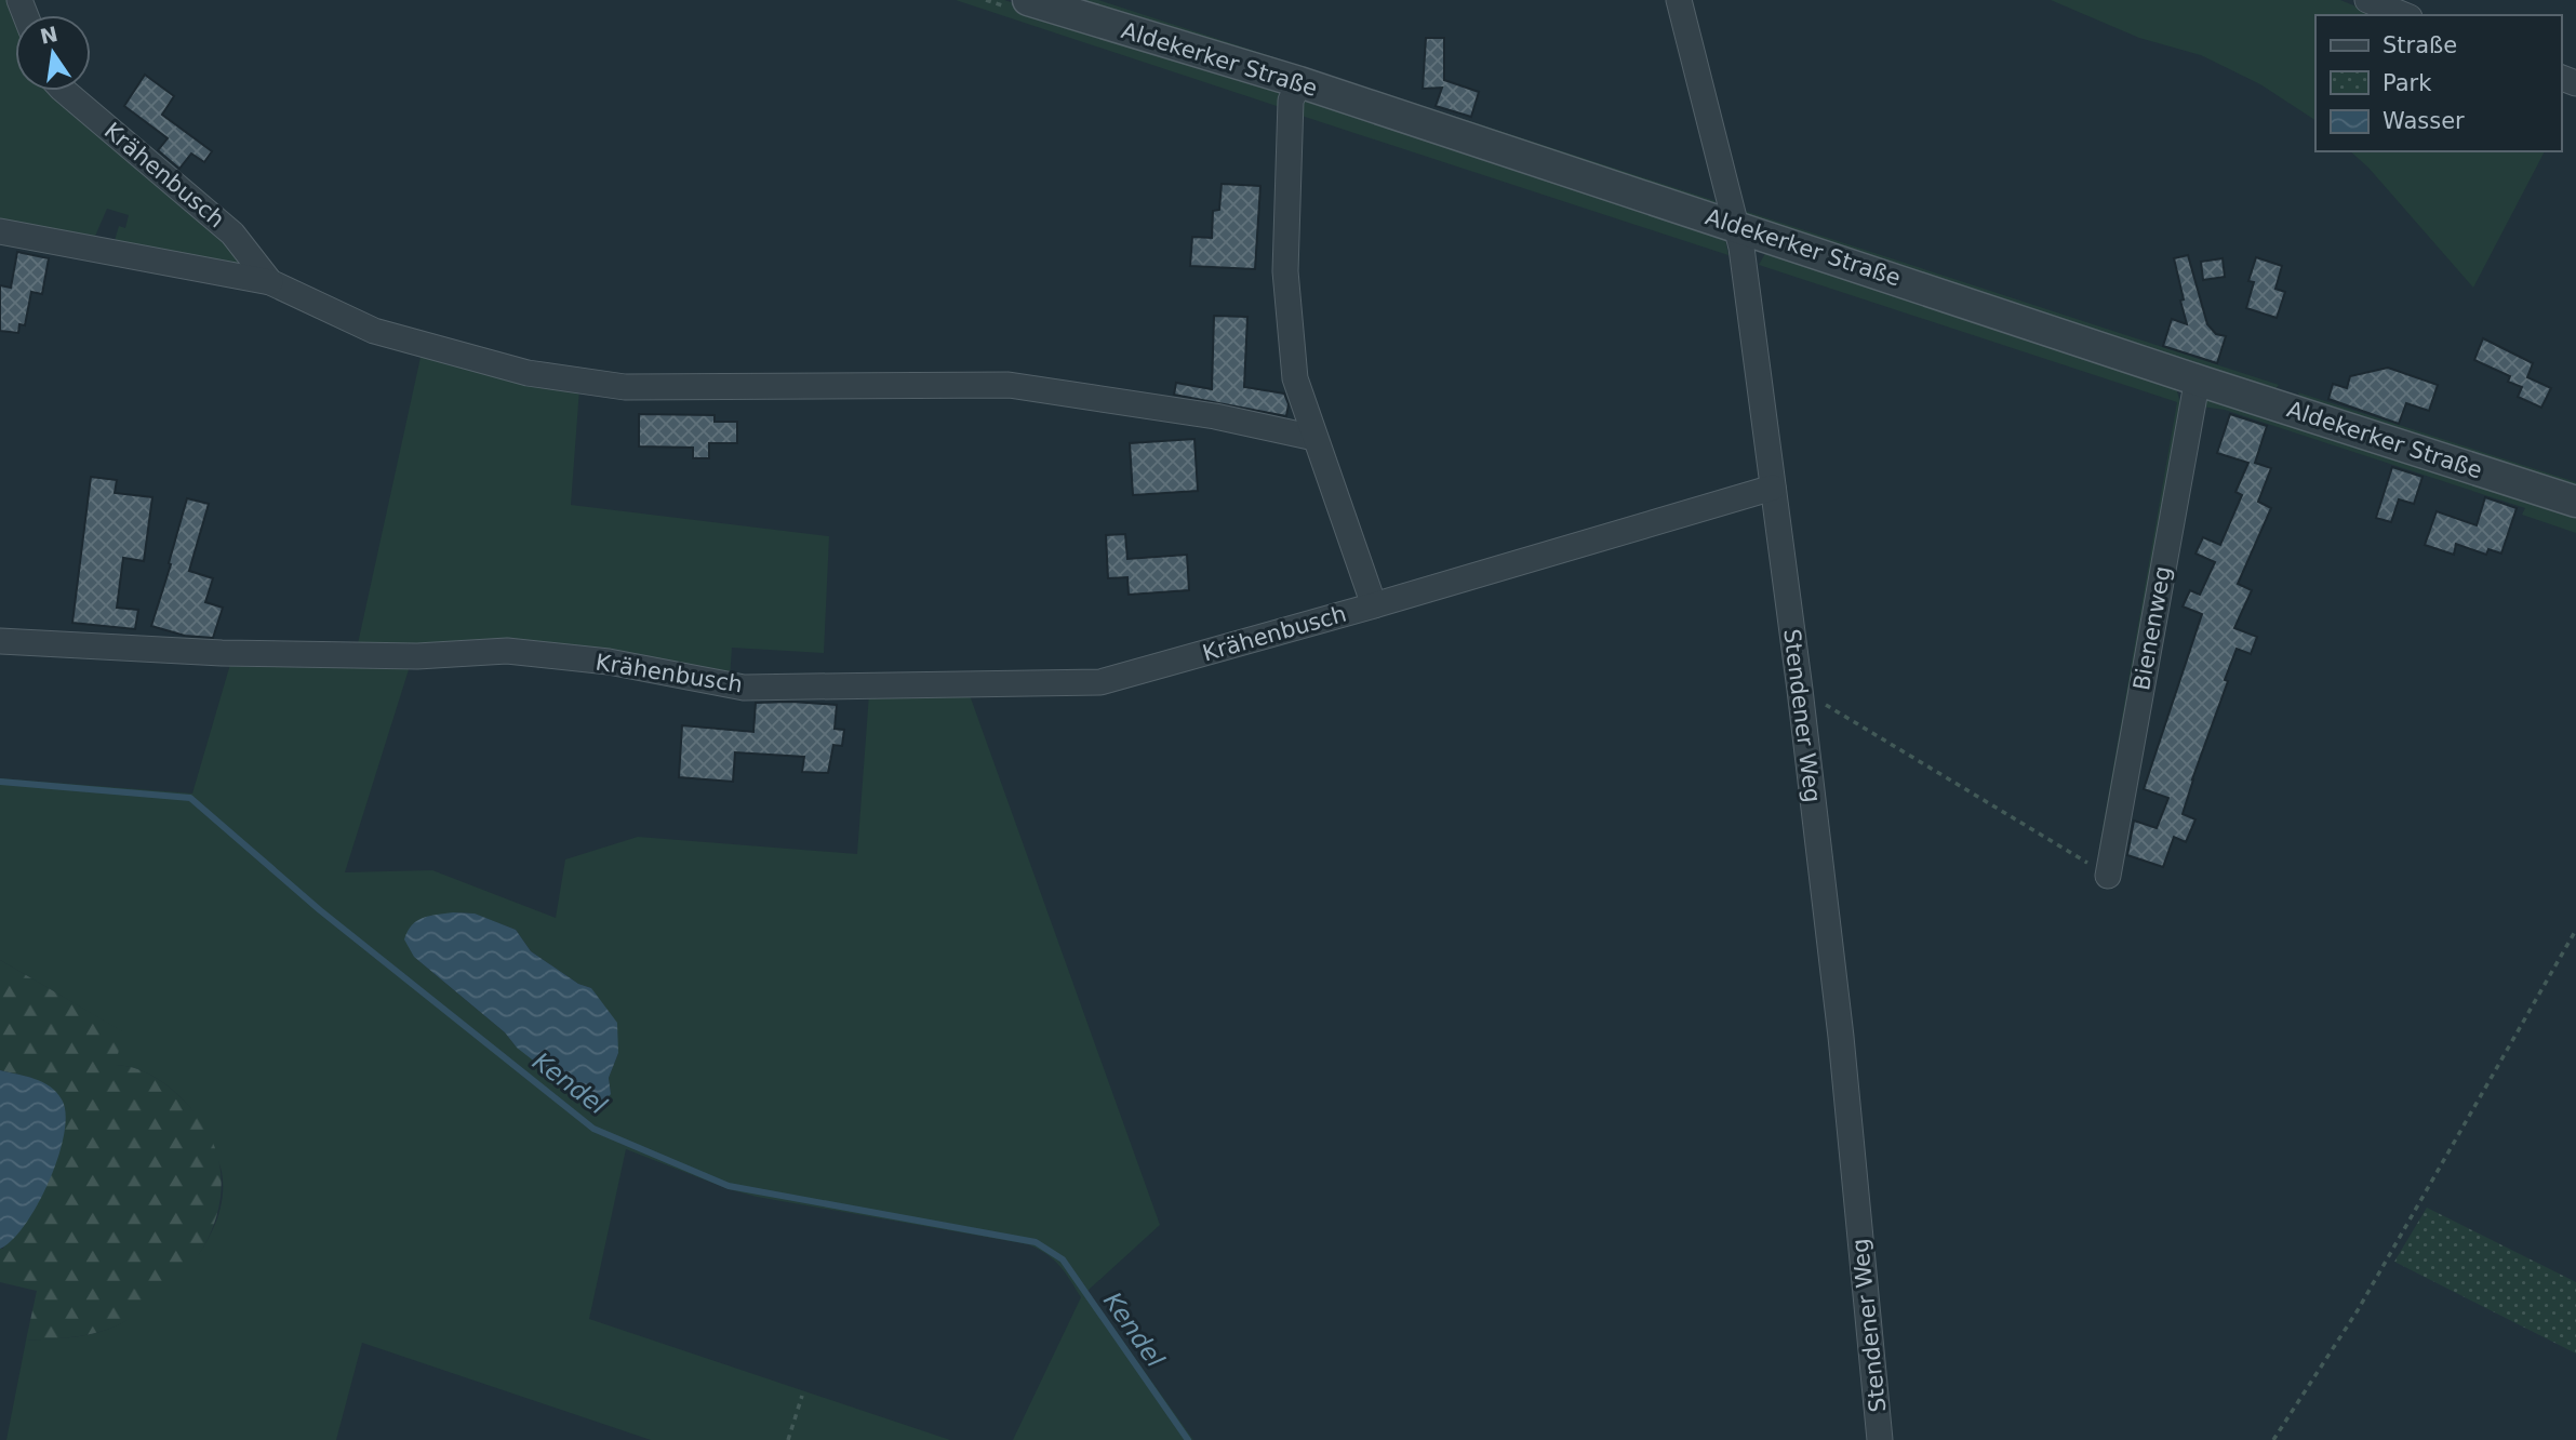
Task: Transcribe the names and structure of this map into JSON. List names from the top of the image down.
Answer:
{
  "streets": {
    "street": [
      "Aldekerker Straße",
      "Krähenbusch",
      "Bienenweg",
      "Stendener Weg"
    ]
  },
  "crossings": [
    ["Aldekerker Straße", "Krähenbusch"],
    ["Aldekerker Straße", "Bienenweg"],
    ["Aldekerker Straße", "Stendener Weg"],
    ["Krähenbusch", "Stendener Weg"]
  ],
  "water": ["Kendel"],
  "legend": ["Straße", "Park", "Wasser"],
  "north": "top"
}
